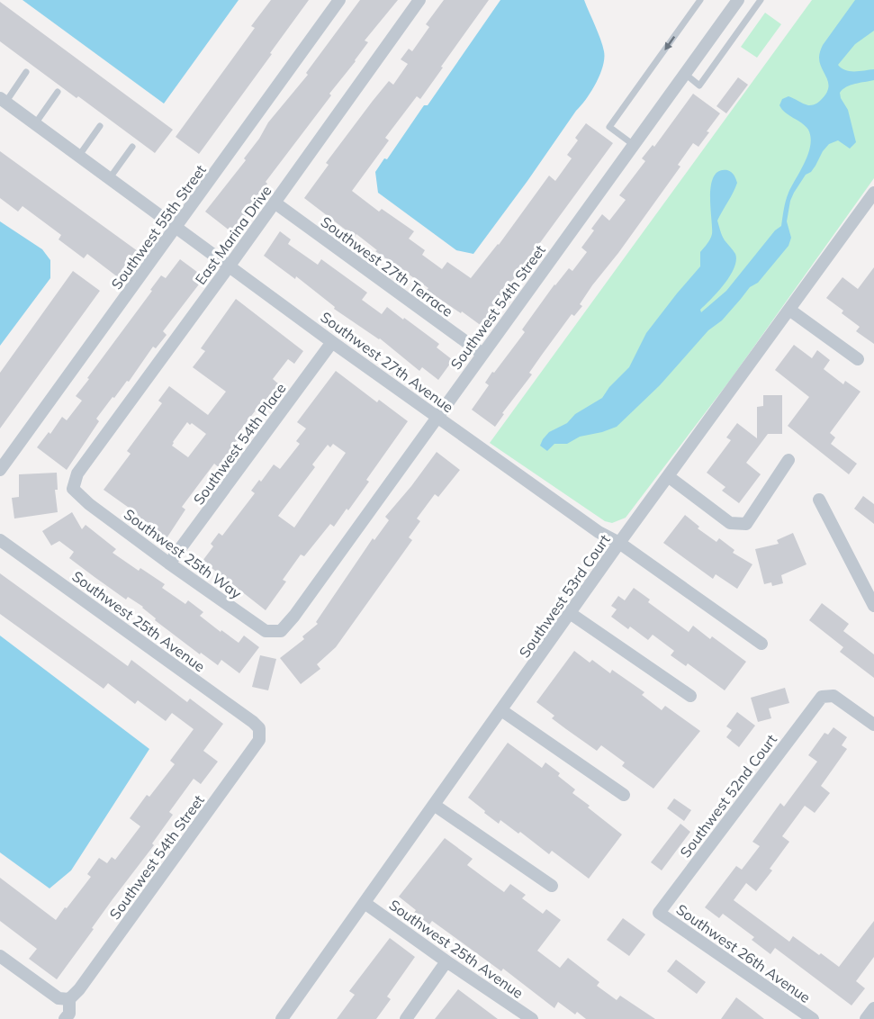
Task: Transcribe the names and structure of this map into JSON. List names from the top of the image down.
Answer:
{
  "streets": {
    "street": [
      "Southwest 55th Street",
      "East Marina Drive",
      "Southwest 27th Terrace",
      "Southwest 54th Street",
      "Southwest 27th Avenue",
      "Southwest 54th Place",
      "Southwest 25th Way",
      "Southwest 53rd Court",
      "Southwest 25th Avenue",
      "Southwest 52nd Court",
      "Southwest 26th Avenue"
    ]
  },
  "crossings": [
    ["Southwest 55th Street", "Southwest 27th Avenue"],
    ["East Marina Drive", "Southwest 27th Terrace"],
    ["East Marina Drive", "Southwest 27th Avenue"],
    ["East Marina Drive", "Southwest 25th Way"],
    ["Southwest 27th Terrace", "Southwest 54th Street"],
    ["Southwest 54th Street", "Southwest 27th Avenue"],
    ["Southwest 54th Street", "Southwest 25th Way"],
    ["Southwest 54th Street", "Southwest 25th Avenue"],
    ["Southwest 27th Avenue", "Southwest 54th Place"],
    ["Southwest 27th Avenue", "Southwest 53rd Court"],
    ["Southwest 54th Place", "Southwest 25th Way"],
    ["Southwest 53rd Court", "Southwest 25th Avenue"],
    ["Southwest 52nd Court", "Southwest 26th Avenue"]
  ]
}
